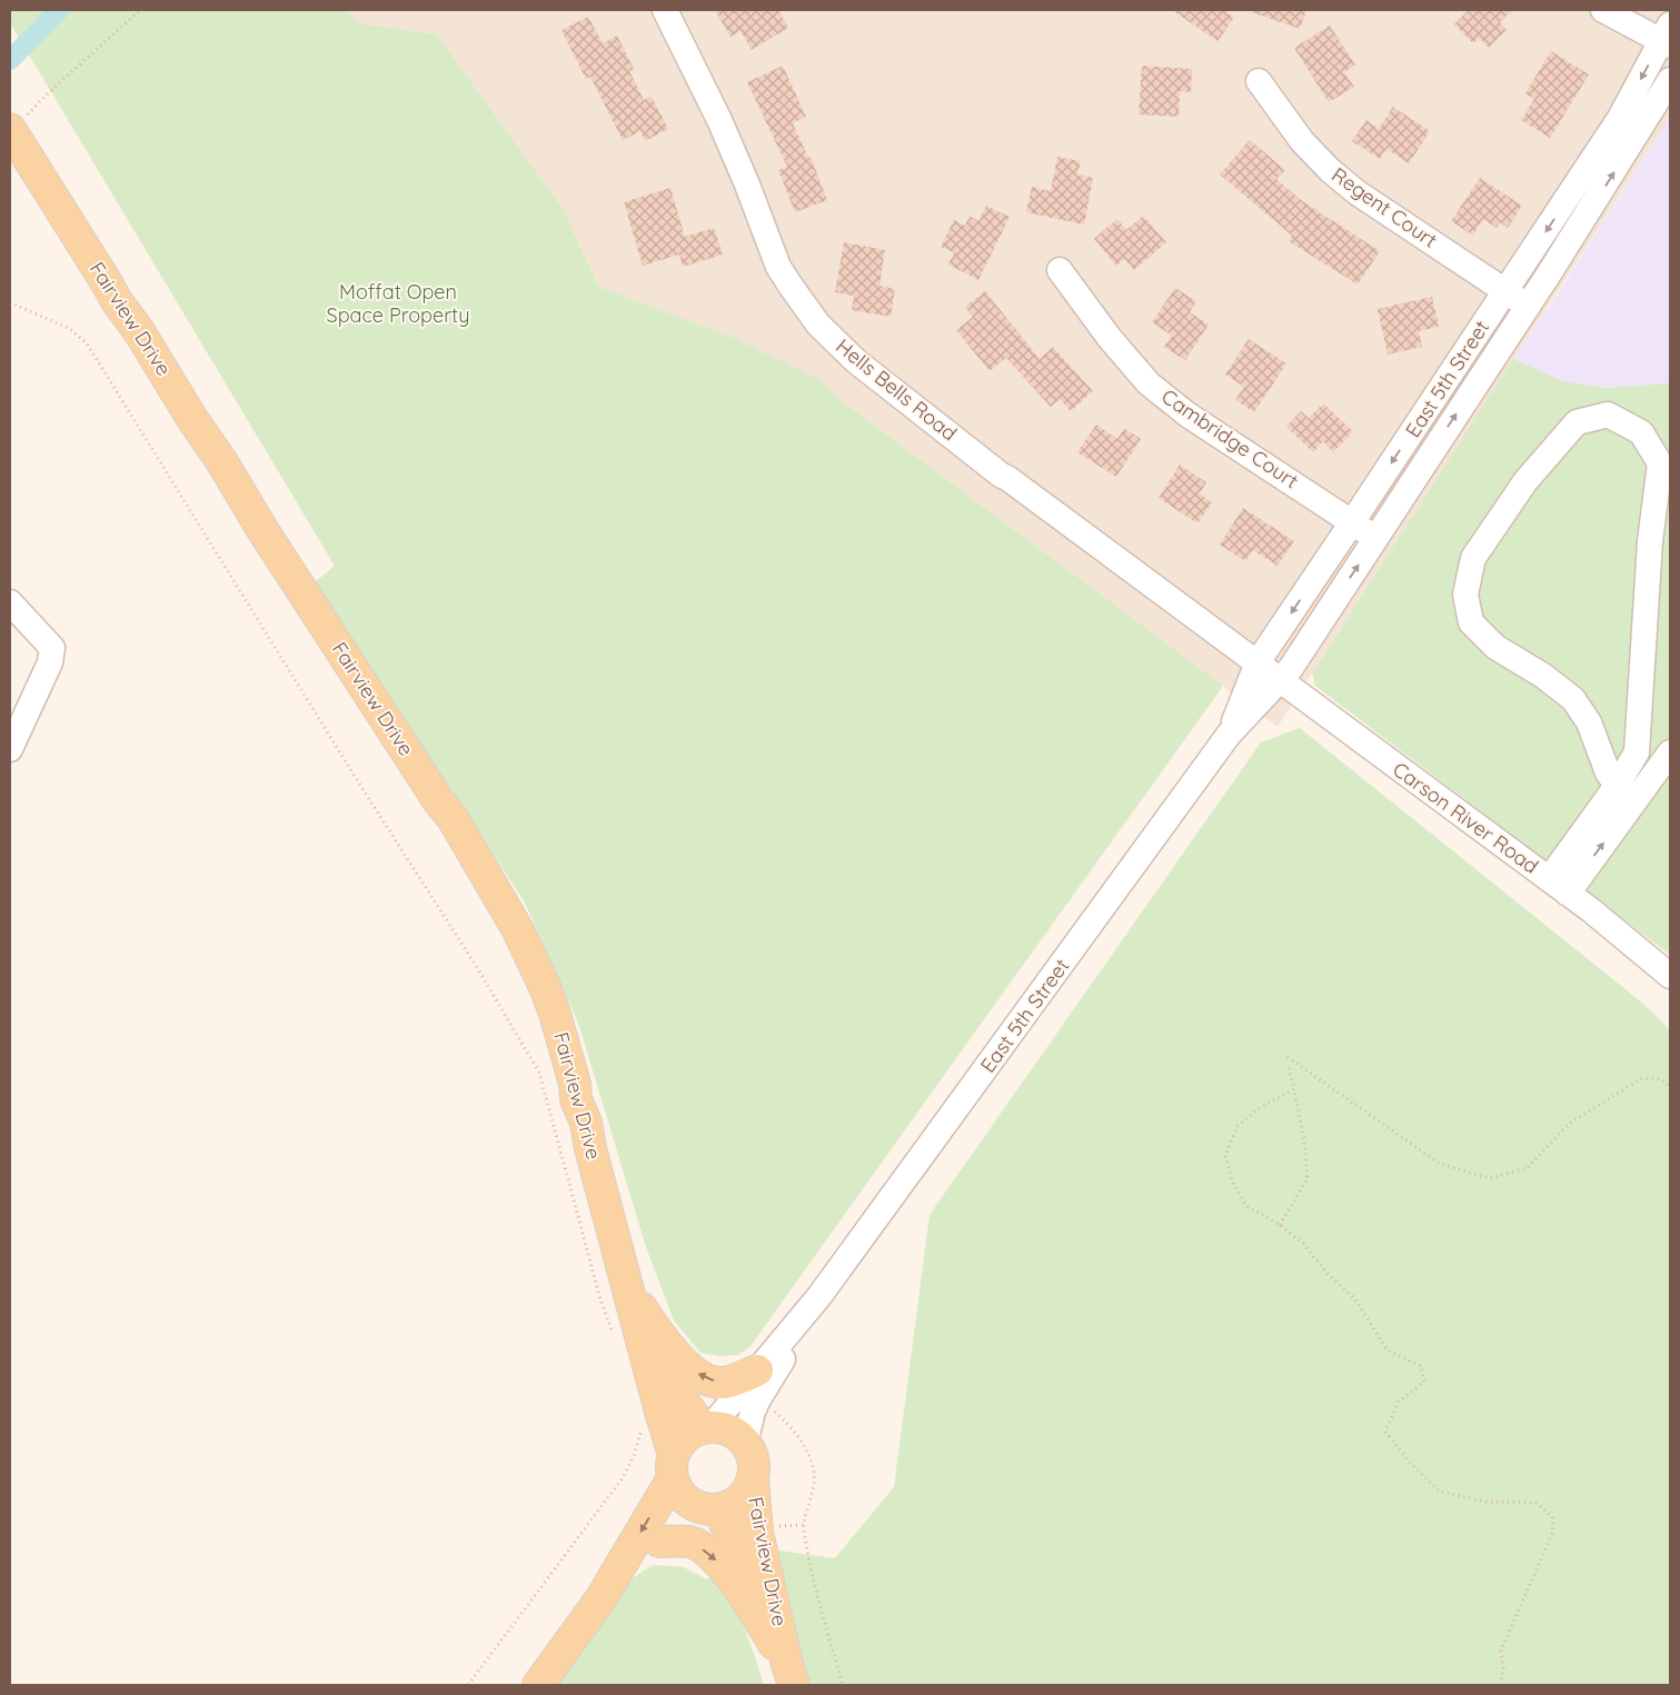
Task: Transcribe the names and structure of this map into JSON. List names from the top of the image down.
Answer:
{
  "streets": {
    "main road": ["Fairview Drive"],
    "street": [
      "Regent Court",
      "East 5th Street",
      "Hells Bells Road",
      "Cambridge Court",
      "Carson River Road"
    ]
  },
  "crossings": [
    ["Regent Court", "East 5th Street"],
    ["Fairview Drive", "East 5th Street"],
    ["East 5th Street", "Hells Bells Road"],
    ["East 5th Street", "Cambridge Court"],
    ["East 5th Street", "Carson River Road"],
    ["Hells Bells Road", "Carson River Road"]
  ],
  "parks": ["Moffat Open Space Property"]
}
